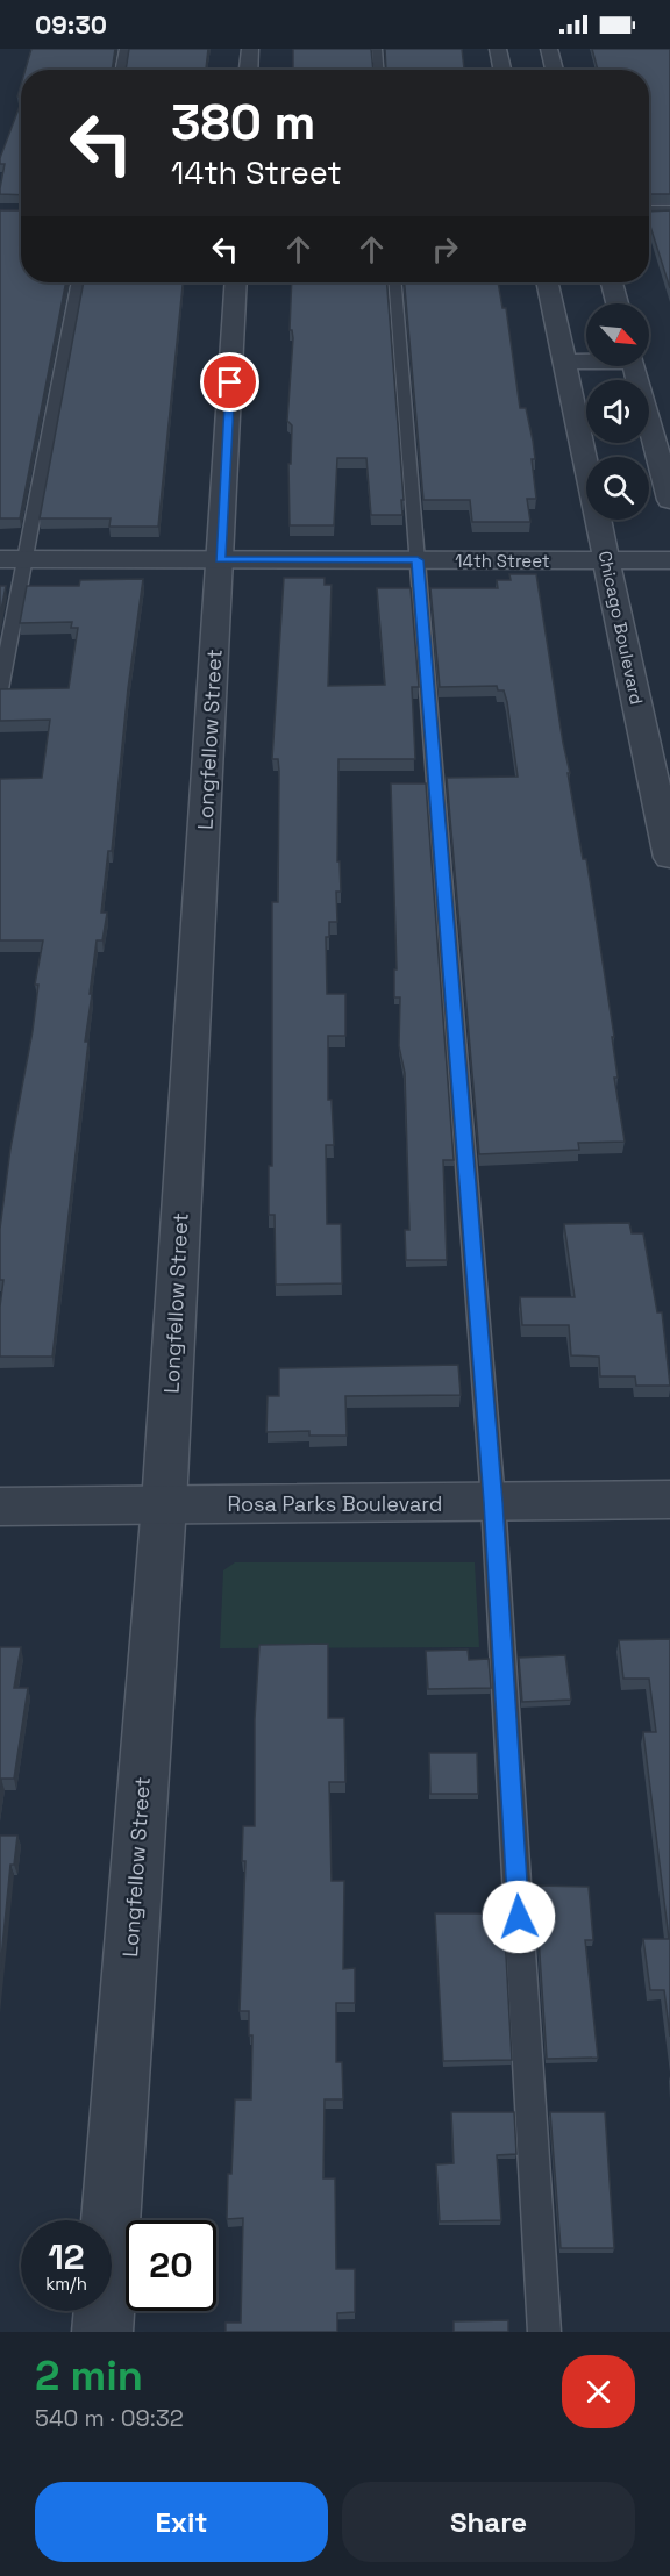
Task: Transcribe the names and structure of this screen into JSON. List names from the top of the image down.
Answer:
{
  "streets": {
    "street": [
      "14th Street",
      "Chicago Boulevard",
      "Longfellow Street",
      "Rosa Parks Boulevard"
    ]
  },
  "crossings": [
    ["14th Street", "Chicago Boulevard"],
    ["14th Street", "Longfellow Street"],
    ["Longfellow Street", "Rosa Parks Boulevard"]
  ],
  "north": "bottom right",
  "page": {
    "status": "09:30",
    "turn": ["380 m", "14th Street"],
    "speed": "12 km/h",
    "limit": "20",
    "heading": ["2 min", "540 m · 09:32"],
    "buttons": ["Exit", "Share"]
  }
}
